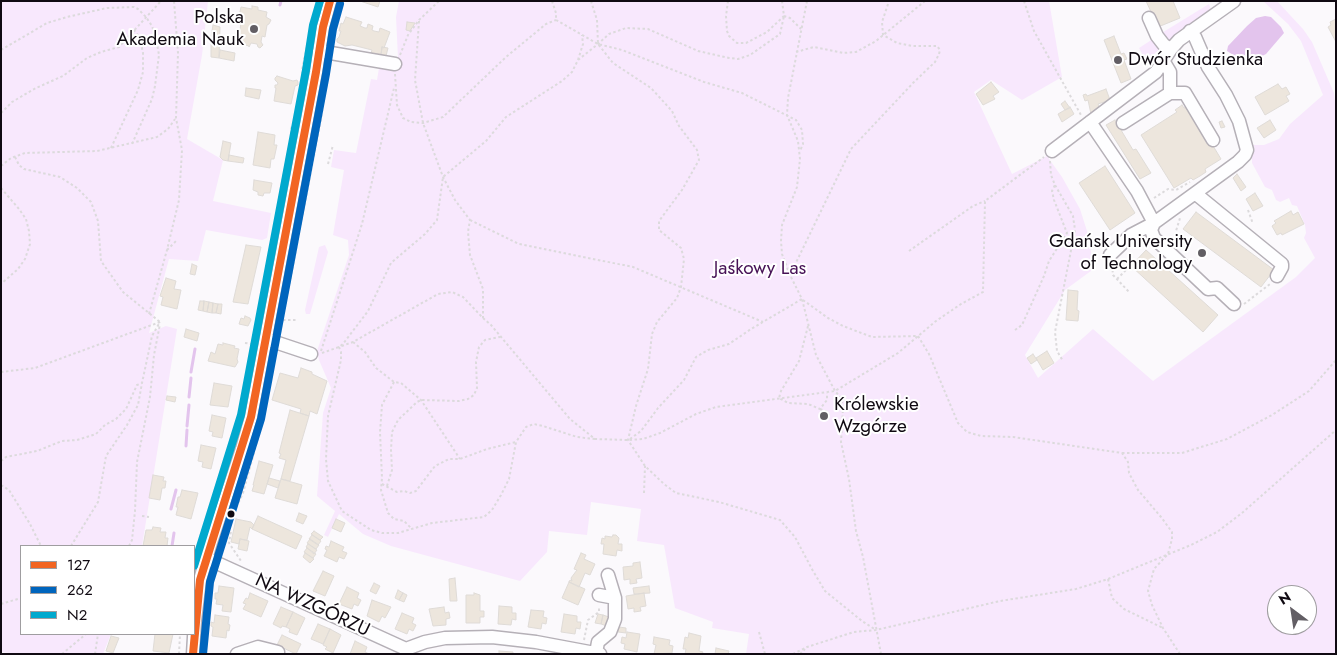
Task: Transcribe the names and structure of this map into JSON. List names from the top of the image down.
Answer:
{
  "streets": {
    "street": ["NA WZGÓRZU"]
  },
  "parks": ["Jaśkowy Las"],
  "places": [
    "Polska Akademia Nauk",
    "Dwór Studzienka",
    "Gdańsk University of Technology",
    "Królewskie Wzgórze"
  ],
  "lines": ["transit line 127", "transit line N2", "transit line 262"],
  "legend": ["127", "262", "N2"],
  "north": "top left"
}
